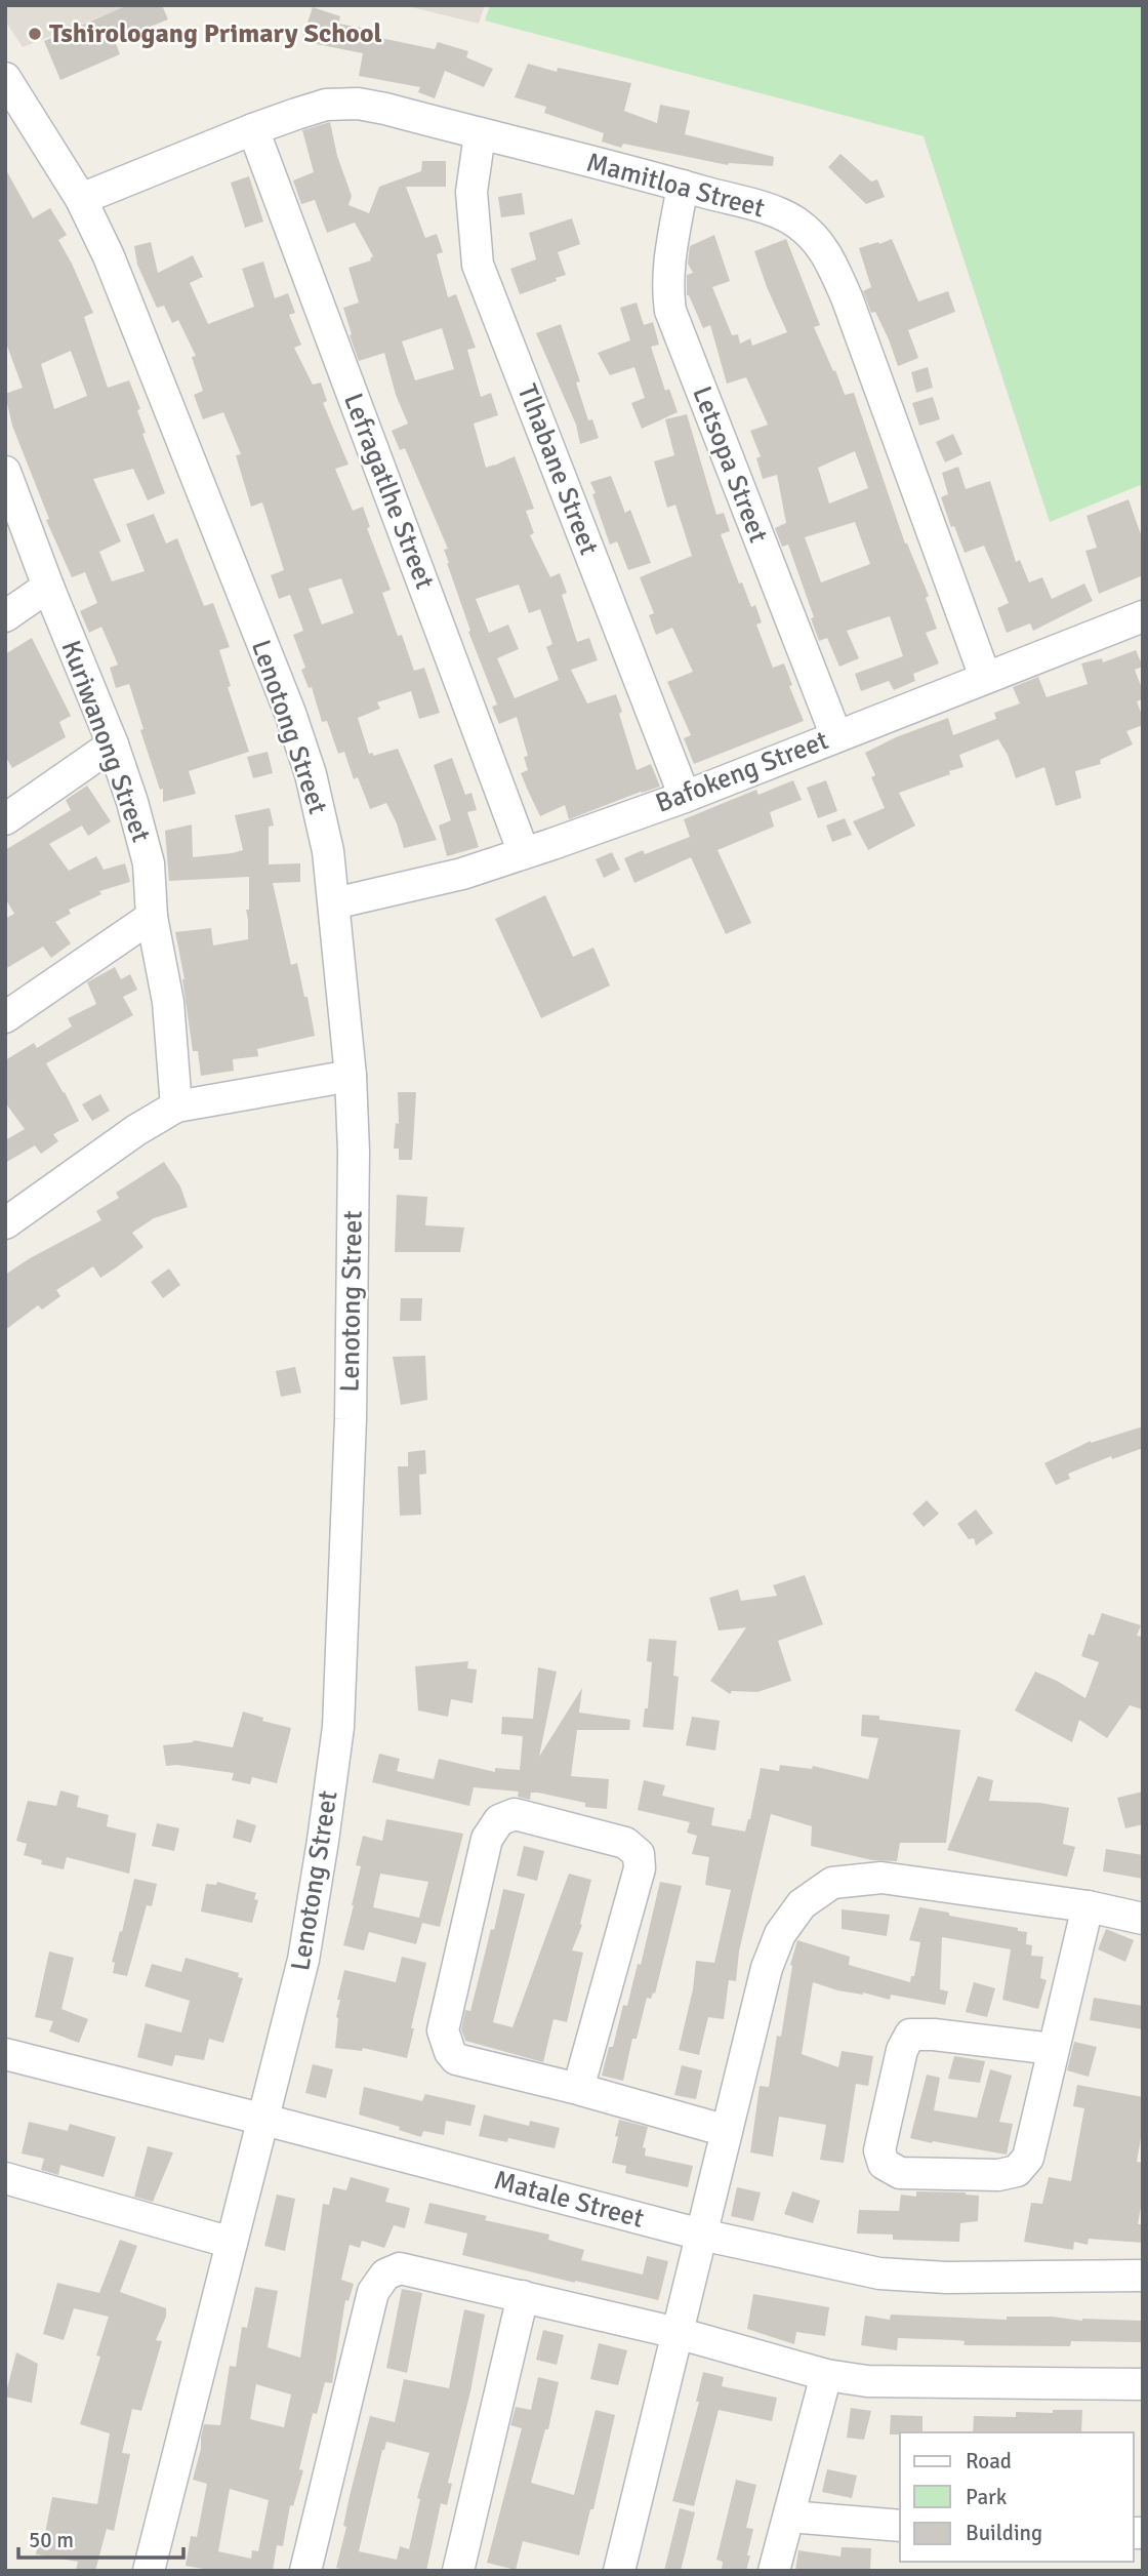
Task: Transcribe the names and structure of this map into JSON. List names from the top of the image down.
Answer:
{
  "streets": {
    "street": [
      "Mamitloa Street",
      "Letsopa Street",
      "Tlhabane Street",
      "Lefragatlhe Street",
      "Lenotong Street",
      "Kuriwanong Street",
      "Bafokeng Street",
      "Matale Street"
    ]
  },
  "crossings": [
    ["Mamitloa Street", "Letsopa Street"],
    ["Mamitloa Street", "Tlhabane Street"],
    ["Mamitloa Street", "Lefragatlhe Street"],
    ["Mamitloa Street", "Lenotong Street"],
    ["Mamitloa Street", "Bafokeng Street"],
    ["Letsopa Street", "Bafokeng Street"],
    ["Tlhabane Street", "Bafokeng Street"],
    ["Lefragatlhe Street", "Bafokeng Street"],
    ["Lenotong Street", "Bafokeng Street"],
    ["Lenotong Street", "Matale Street"]
  ],
  "places": ["Tshirologang Primary School"],
  "legend": ["Road", "Park", "Building"],
  "scale_bar": "50 m"
}
